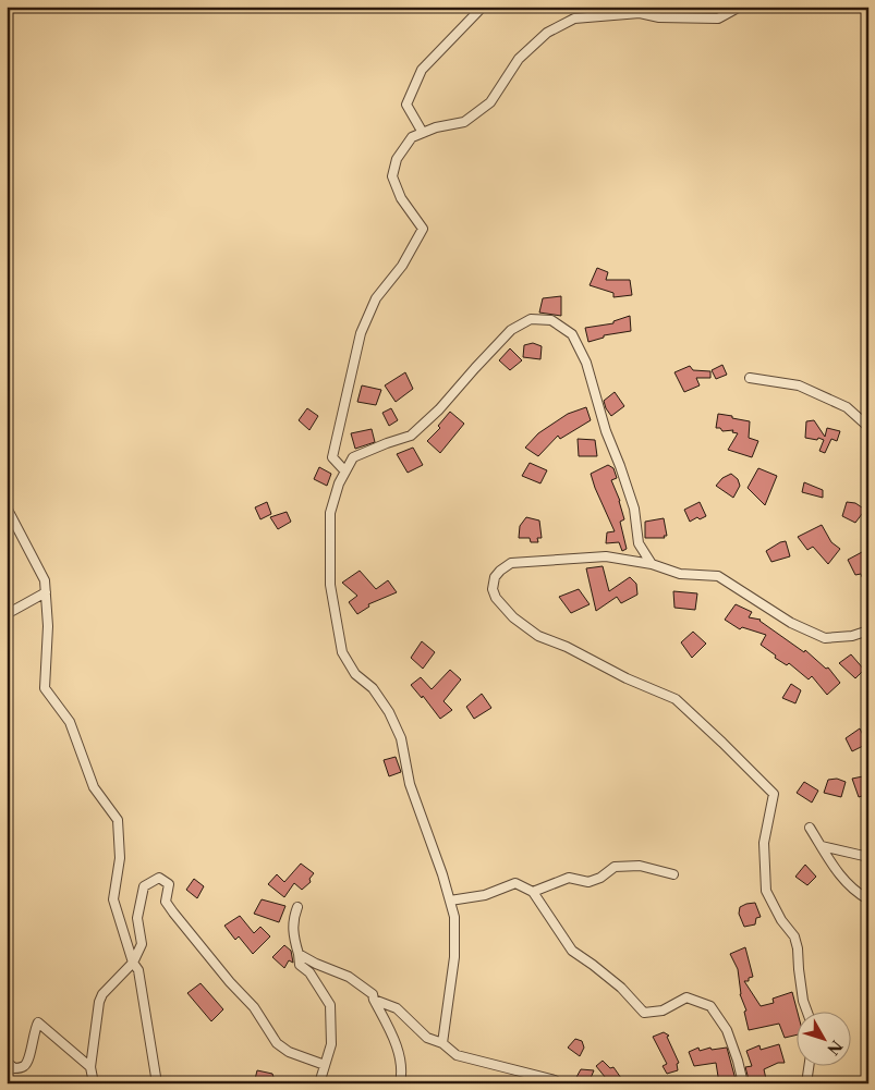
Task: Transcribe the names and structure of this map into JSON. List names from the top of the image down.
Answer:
{
  "north": "bottom right"
}
